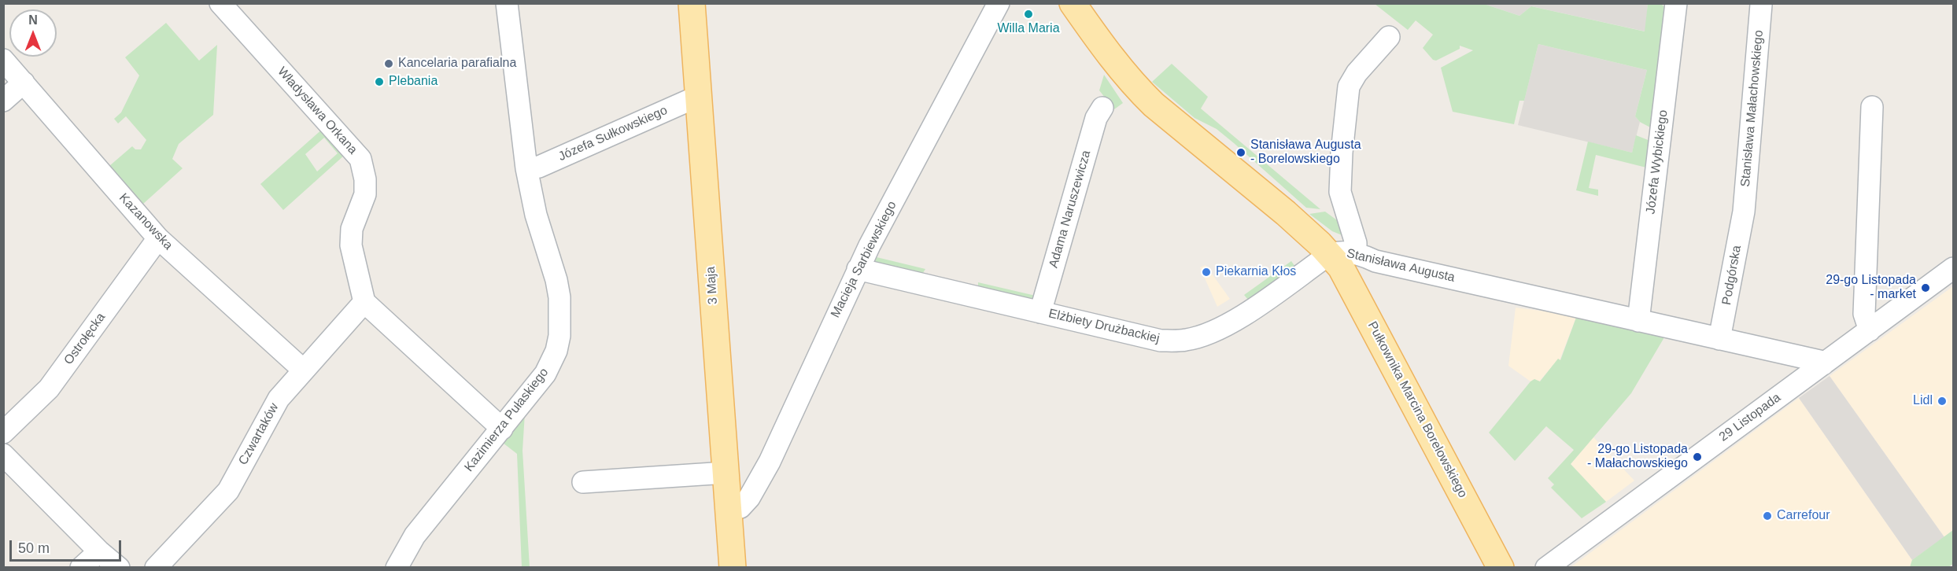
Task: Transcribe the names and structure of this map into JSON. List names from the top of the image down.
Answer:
{
  "streets": {
    "main road": ["Stanisława Augusta", "3 Maja", "Pułkownika Marcina Borelowskiego"],
    "street": [
      "Stanisława Małachowskiego",
      "Władysława Orkana",
      "Józefa Sułkowskiego",
      "Józefa Wybickiego",
      "Adama Naruszewicza",
      "Kazanowska",
      "Macieja Sarbiewskiego",
      "Podgórska",
      "Elżbiety Drużbackiej",
      "Ostrołęcka",
      "29 Listopada",
      "Kazimierza Pułaskiego",
      "Czwartaków"
    ]
  },
  "crossings": [
    ["Stanisława Małachowskiego", "Podgórska"],
    ["Władysława Orkana", "Czwartaków"],
    ["Józefa Sułkowskiego", "3 Maja"],
    ["Józefa Sułkowskiego", "Kazimierza Pułaskiego"],
    ["Józefa Wybickiego", "Stanisława Augusta"],
    ["Adama Naruszewicza", "Elżbiety Drużbackiej"],
    ["Kazanowska", "Ostrołęcka"],
    ["Kazanowska", "Czwartaków"],
    ["Macieja Sarbiewskiego", "3 Maja"],
    ["Macieja Sarbiewskiego", "Elżbiety Drużbackiej"],
    ["Stanisława Augusta", "Podgórska"],
    ["Stanisława Augusta", "Elżbiety Drużbackiej"],
    ["Stanisława Augusta", "Pułkownika Marcina Borelowskiego"],
    ["Stanisława Augusta", "29 Listopada"],
    ["Elżbiety Drużbackiej", "Pułkownika Marcina Borelowskiego"]
  ],
  "places": [
    "Willa Maria",
    "Kancelaria parafialna",
    "Plebania",
    "Stanisława Augusta - Borelowskiego",
    "Piekarnia Kłos",
    "29-go Listopada - market",
    "Lidl",
    "29-go Listopada - Małachowskiego",
    "Carrefour"
  ],
  "scale_bar": "50 m",
  "north": "top"
}
